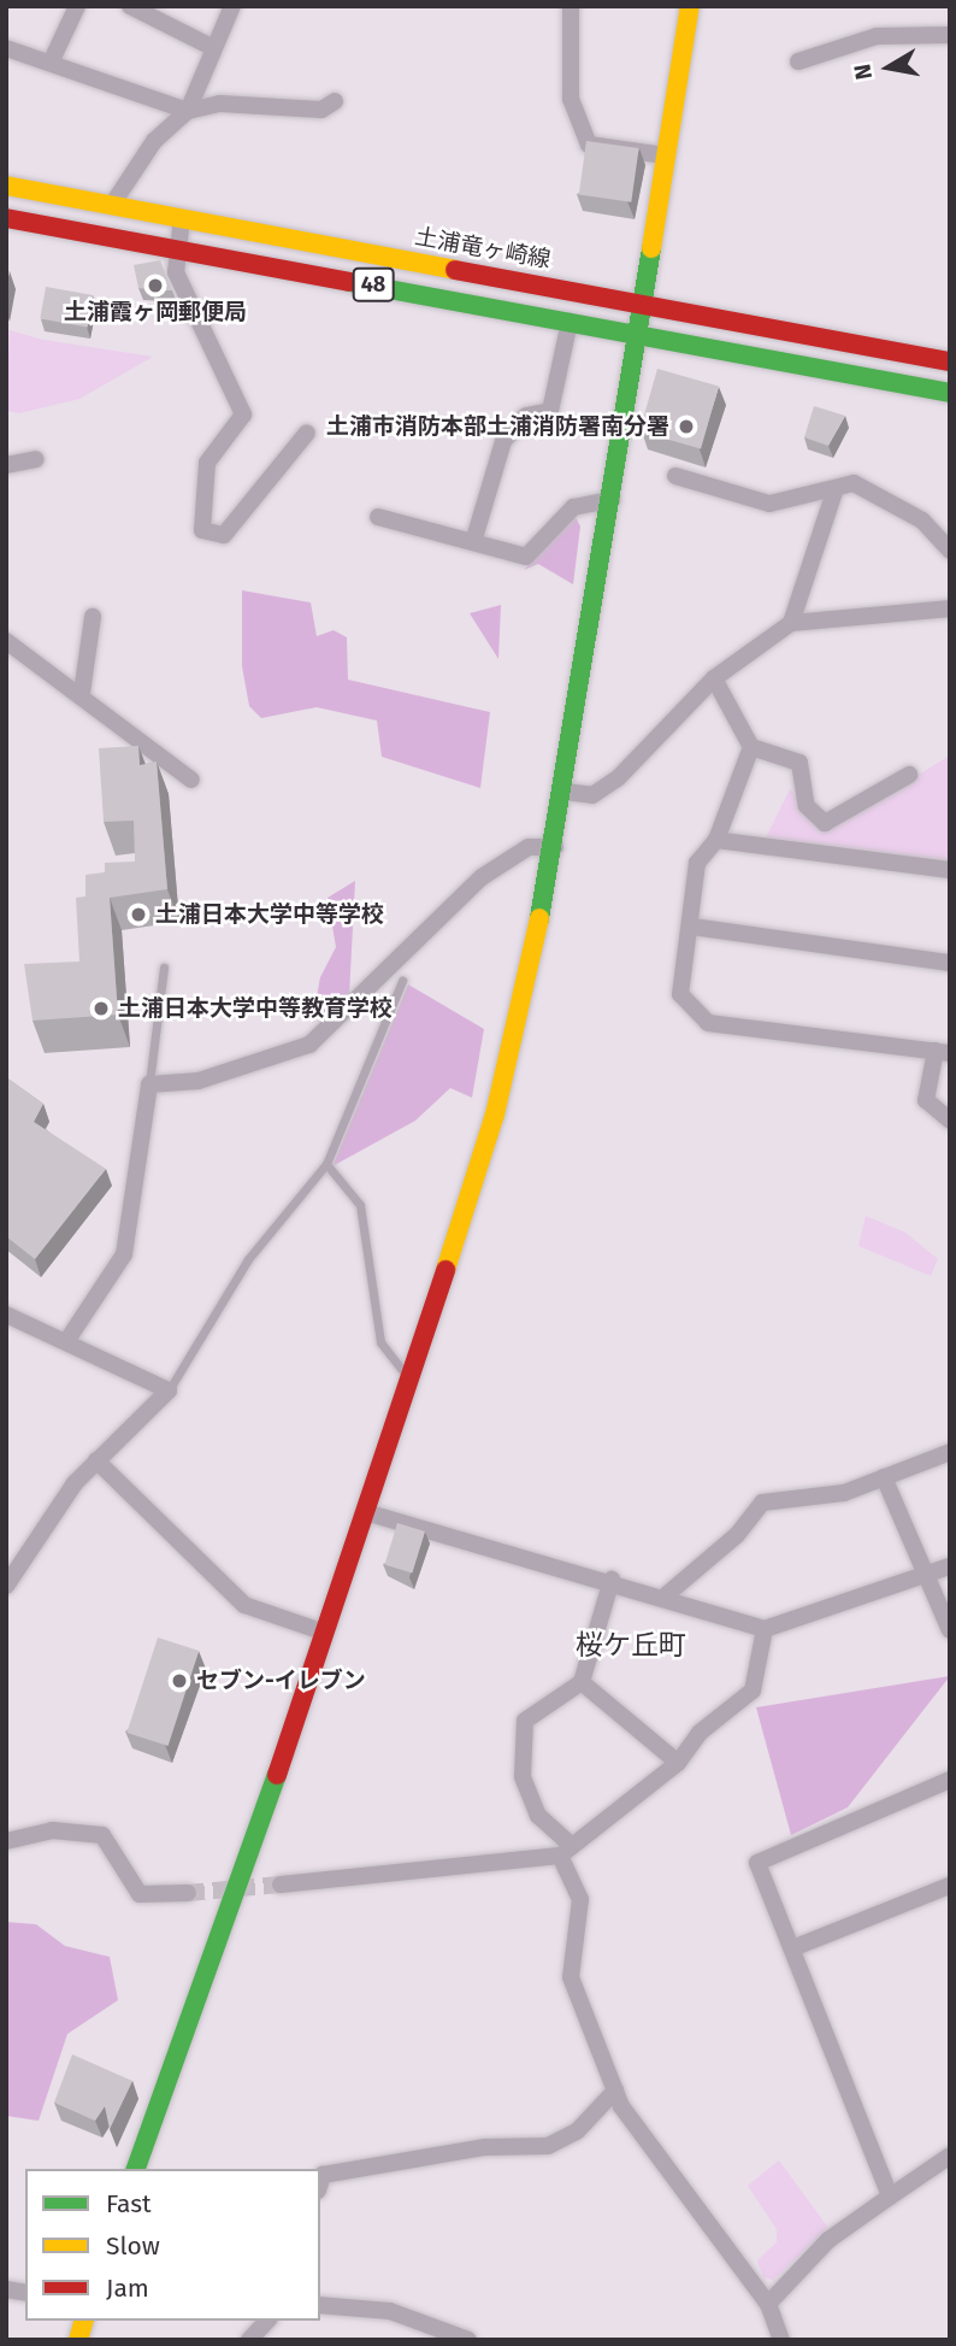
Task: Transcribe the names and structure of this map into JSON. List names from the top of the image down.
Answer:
{
  "streets": {
    "street": ["土浦竜ヶ崎線", "48"]
  },
  "districts": ["桜ケ丘町"],
  "places": [
    "土浦霞ヶ岡郵便局",
    "土浦市消防本部土浦消防署南分署",
    "土浦日本大学中等学校",
    "土浦日本大学中等教育学校",
    "セブン-イレブン"
  ],
  "legend": ["Fast", "Slow", "Jam"],
  "north": "left"
}
